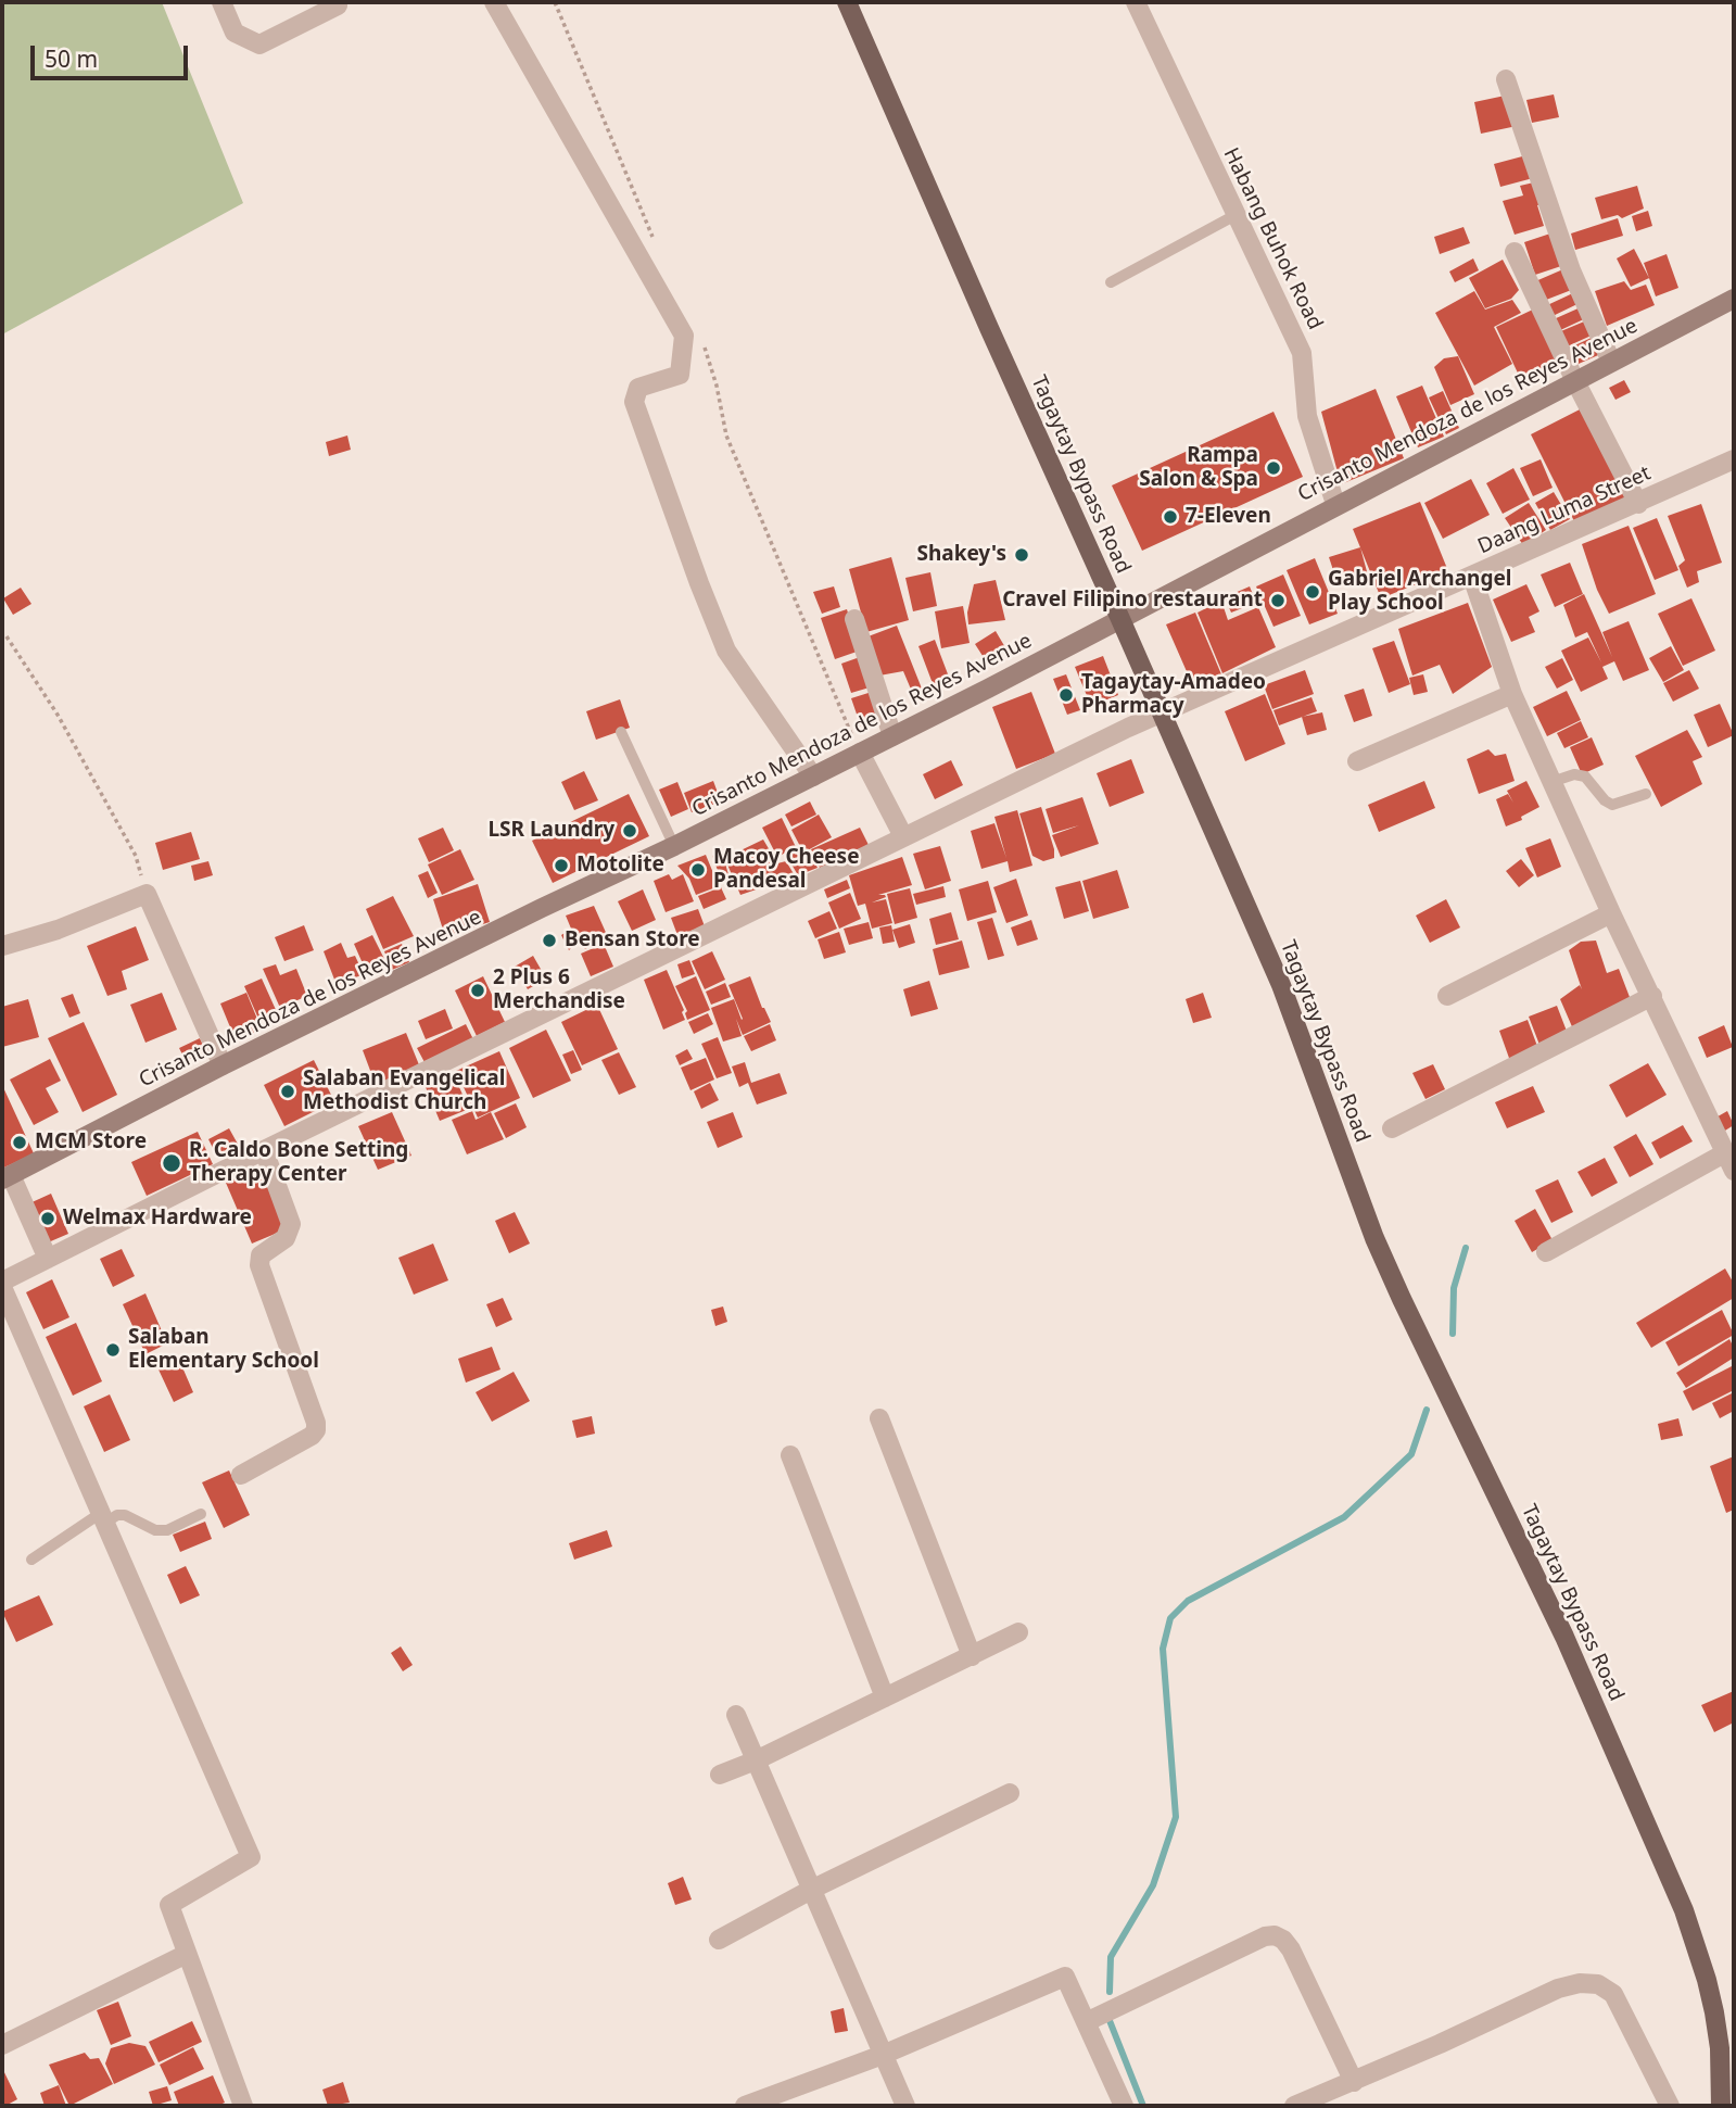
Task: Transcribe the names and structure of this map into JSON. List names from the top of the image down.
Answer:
{
  "streets": {
    "main road": ["Crisanto Mendoza de los Reyes Avenue", "Tagaytay Bypass Road"],
    "street": ["Habang Buhok Road", "Daang Luma Street"]
  },
  "crossings": [
    ["Habang Buhok Road", "Crisanto Mendoza de los Reyes Avenue"],
    ["Crisanto Mendoza de los Reyes Avenue", "Tagaytay Bypass Road"],
    ["Tagaytay Bypass Road", "Daang Luma Street"]
  ],
  "places": [
    "Rampa Salon & Spa",
    "7-Eleven",
    "Shakey's",
    "Gabriel Archangel Play School",
    "Cravel Filipino restaurant",
    "Tagaytay-Amadeo Pharmacy",
    "LSR Laundry",
    "Motolite",
    "Macoy Cheese Pandesal",
    "Bensan Store",
    "2 Plus 6 Merchandise",
    "Salaban Evangelical Methodist Church",
    "MCM Store",
    "R. Caldo Bone Setting Therapy Center",
    "Welmax Hardware",
    "Salaban Elementary School"
  ],
  "scale_bar": "50 m"
}
